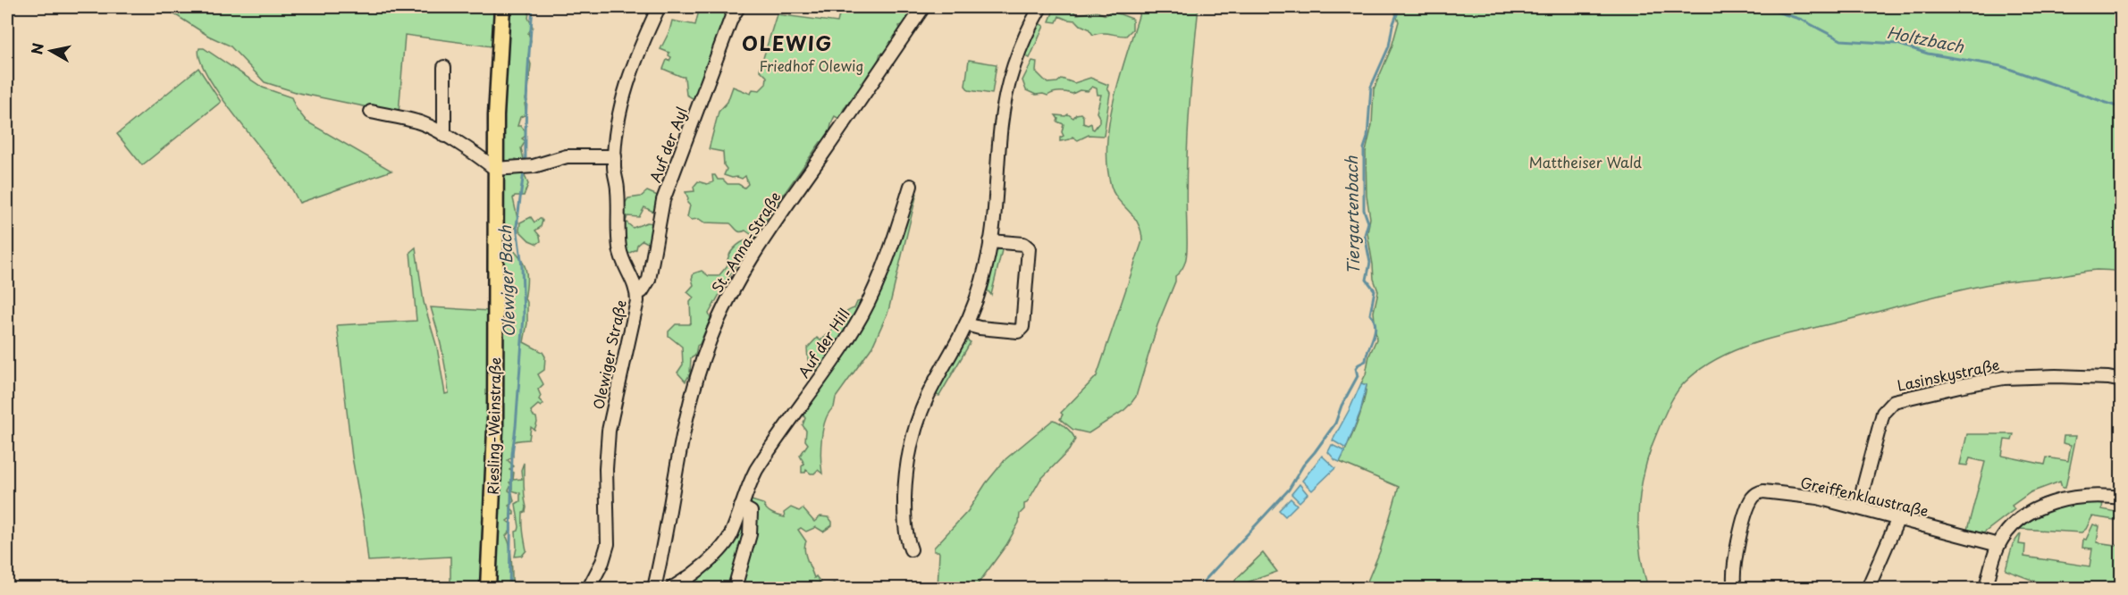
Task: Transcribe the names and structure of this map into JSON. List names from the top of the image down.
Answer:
{
  "streets": {
    "main road": ["Riesling-Weinstraße"],
    "street": [
      "Auf der Ayl",
      "St.-Anna-Straße",
      "Auf der Hill",
      "Olewiger Straße",
      "Lasinskystraße",
      "Greiffenklaustraße"
    ]
  },
  "crossings": [
    ["Auf der Ayl", "Olewiger Straße"],
    ["Lasinskystraße", "Greiffenklaustraße"]
  ],
  "districts": ["OLEWIG"],
  "water": ["Holtzbach", "Tiergartenbach", "Olewiger Bach"],
  "parks": ["Friedhof Olewig", "Mattheiser Wald"],
  "north": "left"
}
